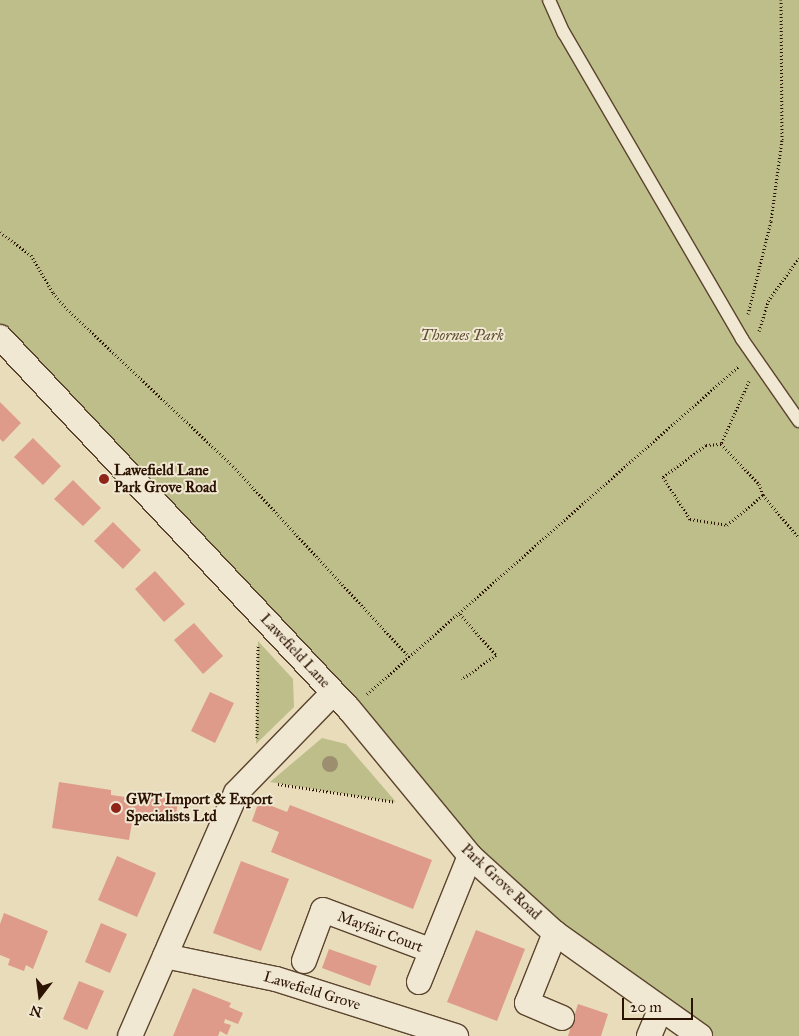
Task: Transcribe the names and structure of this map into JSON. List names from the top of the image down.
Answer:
{
  "streets": {
    "street": [
      "Lawefield Lane",
      "Park Grove Road",
      "Mayfair Court",
      "Lawefield Grove"
    ]
  },
  "crossings": [
    ["Lawefield Lane", "Park Grove Road"],
    ["Lawefield Lane", "Lawefield Grove"],
    ["Park Grove Road", "Mayfair Court"]
  ],
  "parks": ["Thornes Park"],
  "places": ["Lawefield Lane Park Grove Road", "GWT Import & Export Specialists Ltd"],
  "scale_bar": "20 m",
  "north": "bottom"
}
